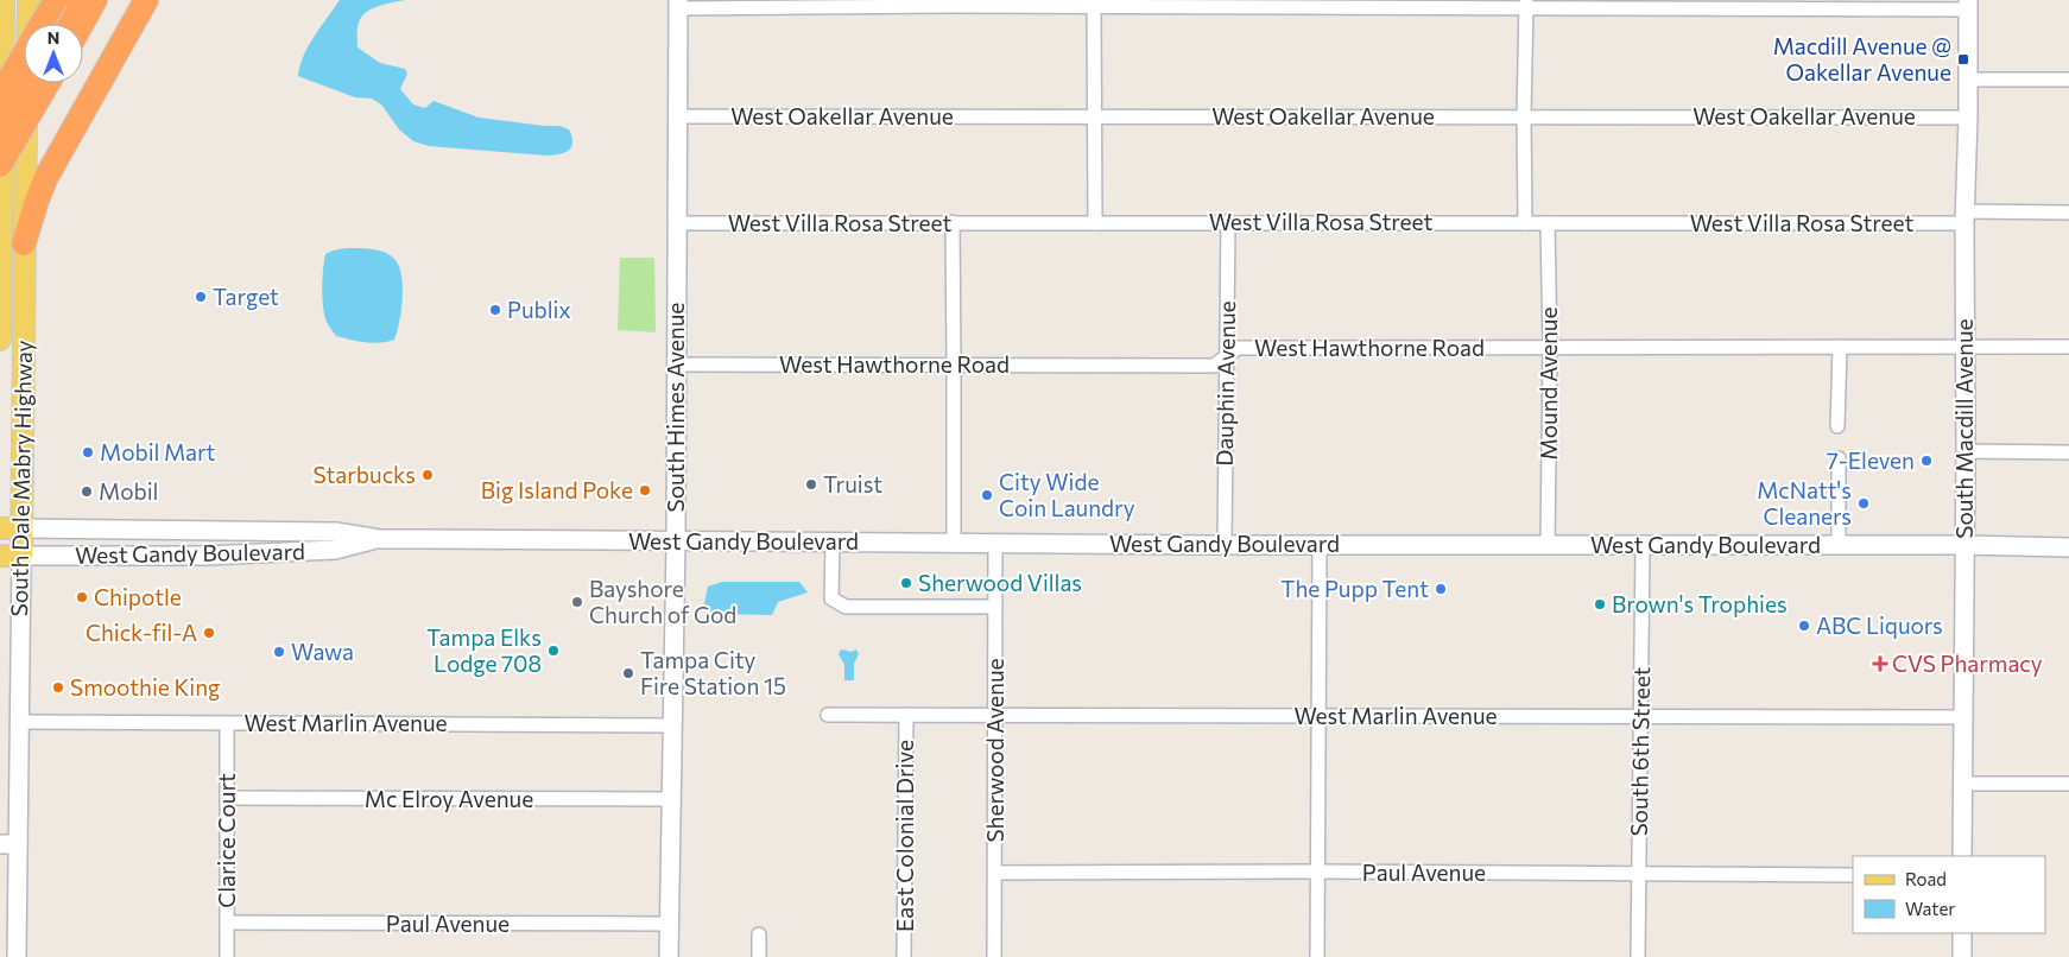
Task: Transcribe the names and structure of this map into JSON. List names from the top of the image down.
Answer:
{
  "streets": {
    "main road": [
      "South Himes Avenue",
      "South Macdill Avenue",
      "South Dale Mabry Highway",
      "West Gandy Boulevard"
    ],
    "street": [
      "West Oakellar Avenue",
      "West Villa Rosa Street",
      "West Hawthorne Road",
      "Dauphin Avenue",
      "Mound Avenue",
      "West Marlin Avenue",
      "Sherwood Avenue",
      "South 6th Street",
      "Mc Elroy Avenue",
      "East Colonial Drive",
      "Clarice Court",
      "Paul Avenue"
    ]
  },
  "crossings": [
    ["West Oakellar Avenue", "South Himes Avenue"],
    ["West Oakellar Avenue", "South Macdill Avenue"],
    ["West Villa Rosa Street", "Dauphin Avenue"],
    ["West Villa Rosa Street", "Mound Avenue"],
    ["West Villa Rosa Street", "South Himes Avenue"],
    ["West Villa Rosa Street", "South Macdill Avenue"],
    ["West Hawthorne Road", "Dauphin Avenue"],
    ["West Hawthorne Road", "Mound Avenue"],
    ["West Hawthorne Road", "South Himes Avenue"],
    ["West Hawthorne Road", "South Macdill Avenue"],
    ["Dauphin Avenue", "West Gandy Boulevard"],
    ["Mound Avenue", "West Gandy Boulevard"],
    ["South Himes Avenue", "West Gandy Boulevard"],
    ["South Himes Avenue", "West Marlin Avenue"],
    ["South Himes Avenue", "Mc Elroy Avenue"],
    ["South Himes Avenue", "Paul Avenue"],
    ["South Macdill Avenue", "West Gandy Boulevard"],
    ["South Macdill Avenue", "West Marlin Avenue"],
    ["South Dale Mabry Highway", "West Gandy Boulevard"],
    ["South Dale Mabry Highway", "West Marlin Avenue"],
    ["West Gandy Boulevard", "Sherwood Avenue"],
    ["West Gandy Boulevard", "South 6th Street"],
    ["West Marlin Avenue", "Sherwood Avenue"],
    ["West Marlin Avenue", "South 6th Street"],
    ["West Marlin Avenue", "East Colonial Drive"],
    ["West Marlin Avenue", "Clarice Court"],
    ["Sherwood Avenue", "Paul Avenue"],
    ["South 6th Street", "Paul Avenue"],
    ["Mc Elroy Avenue", "Clarice Court"],
    ["Clarice Court", "Paul Avenue"]
  ],
  "places": {
    "transit": ["Macdill Avenue @ Oakellar Avenue"],
    "other": [
      "Target",
      "Publix",
      "Mobil Mart",
      "7-Eleven",
      "Starbucks",
      "Truist",
      "Big Island Poke",
      "Mobil",
      "City Wide Coin Laundry",
      "McNatt's Cleaners",
      "Sherwood Villas",
      "The Pupp Tent",
      "Chipotle",
      "Bayshore Church of God",
      "Brown's Trophies",
      "ABC Liquors",
      "Chick-fil-A",
      "Tampa Elks Lodge 708",
      "Wawa",
      "Tampa City Fire Station 15",
      "Smoothie King"
    ],
    "health": ["CVS Pharmacy"]
  },
  "legend": ["Road", "Water"],
  "north": "top"
}
